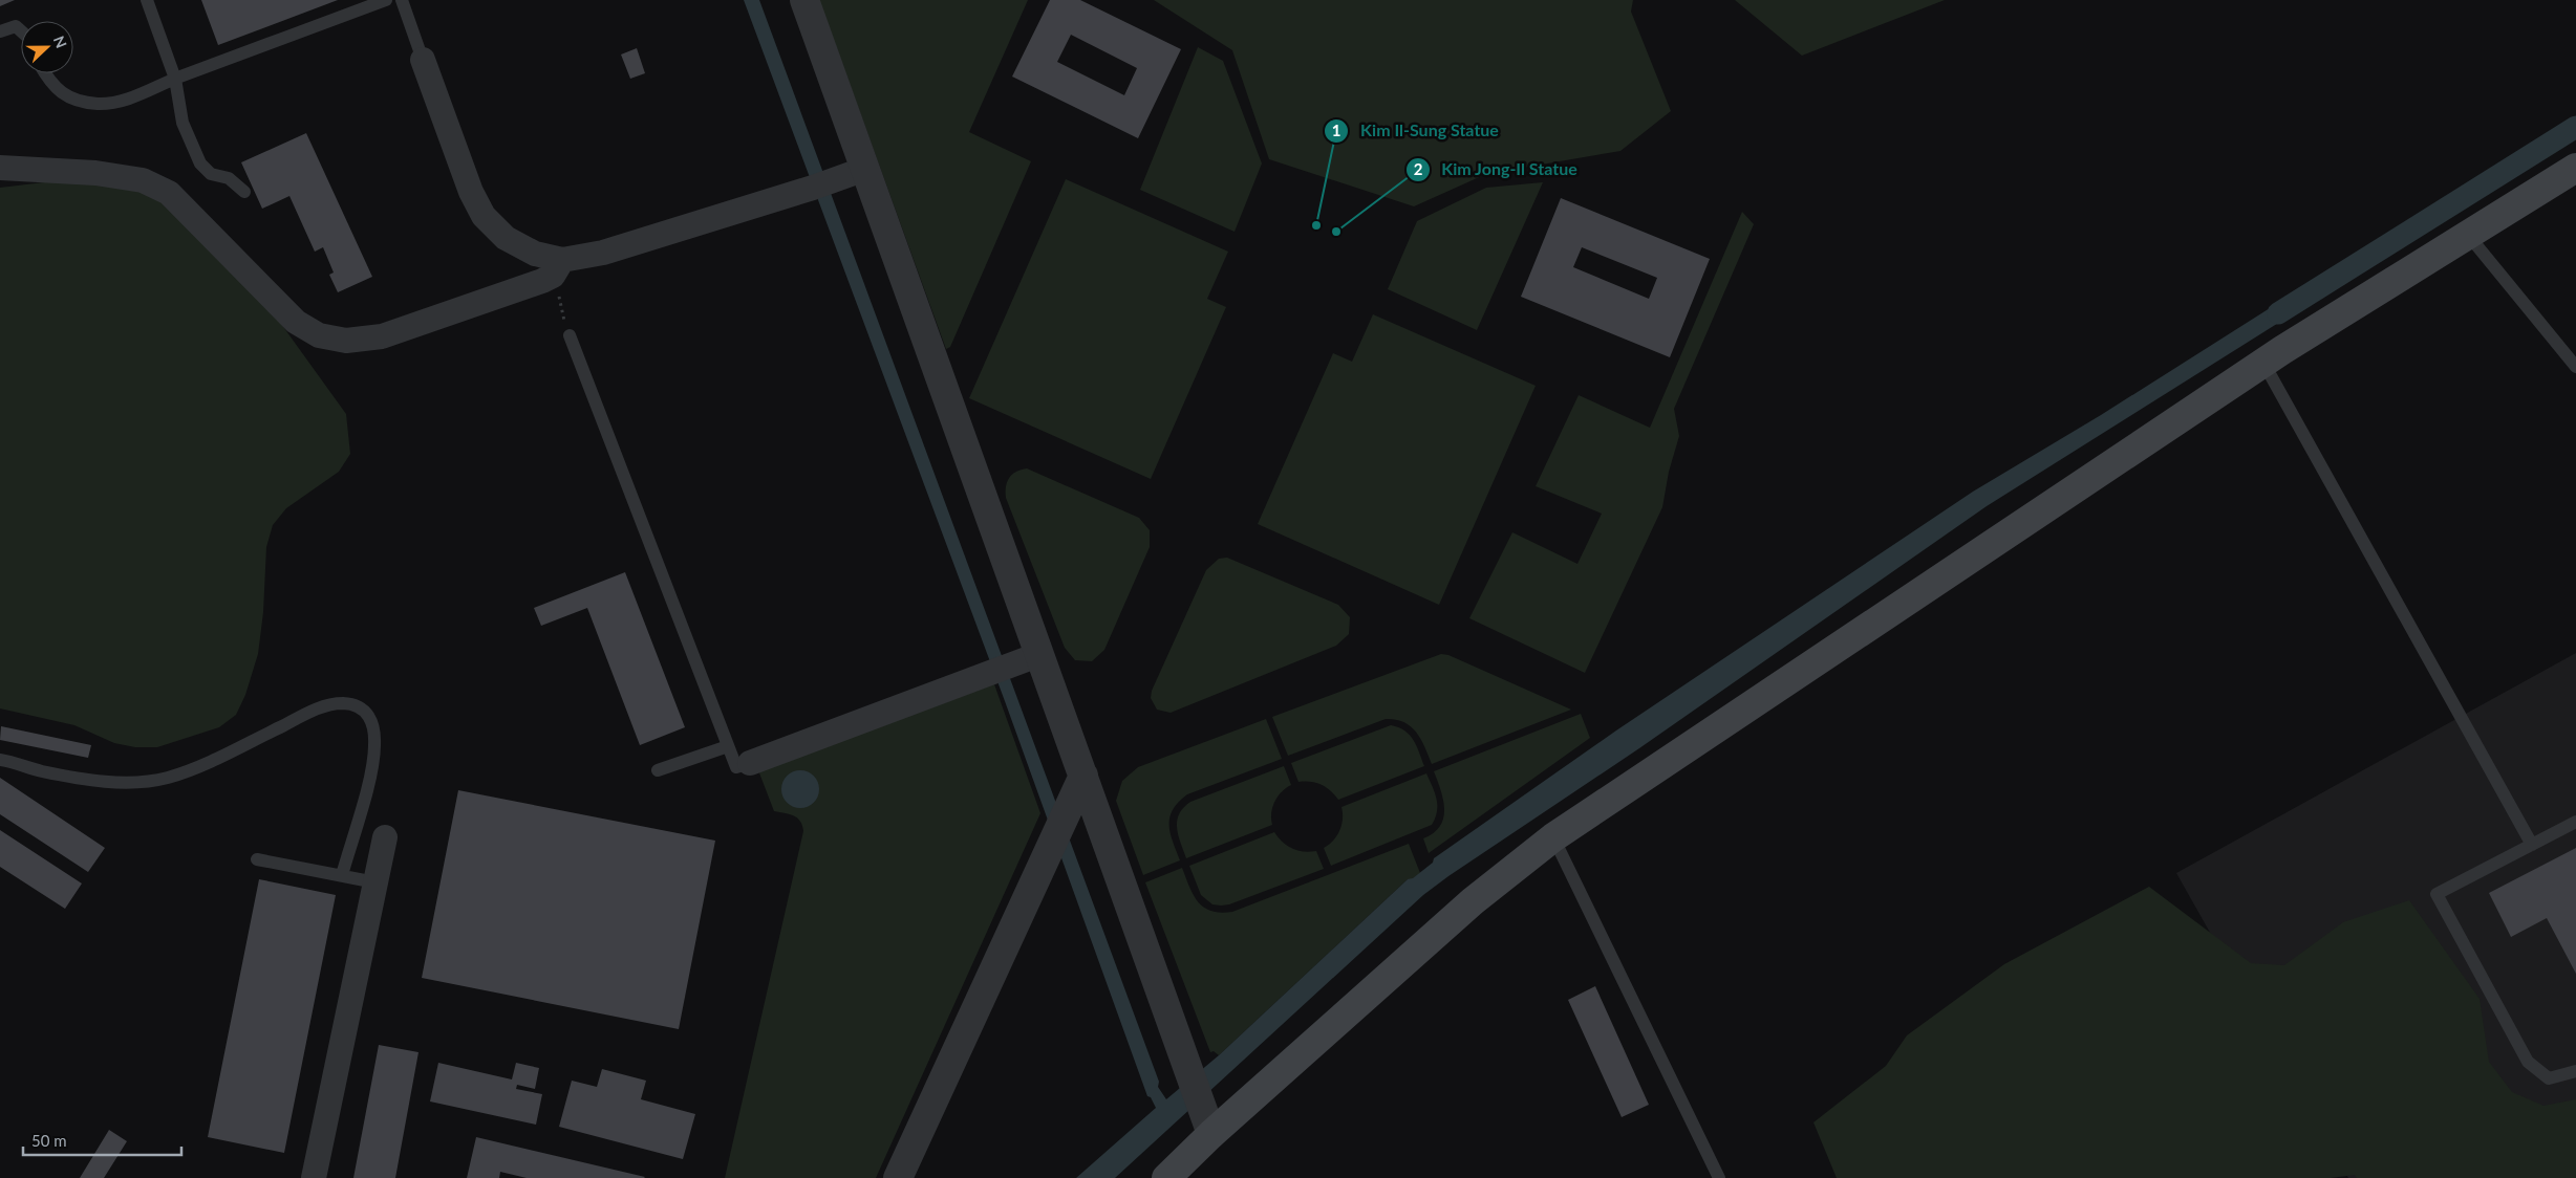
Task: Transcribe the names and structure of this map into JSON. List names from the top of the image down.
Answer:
{
  "places": ["Kim Il-Sung Statue", "Kim Jong-Il Statue"],
  "scale_bar": "50 m",
  "north": "right"
}
